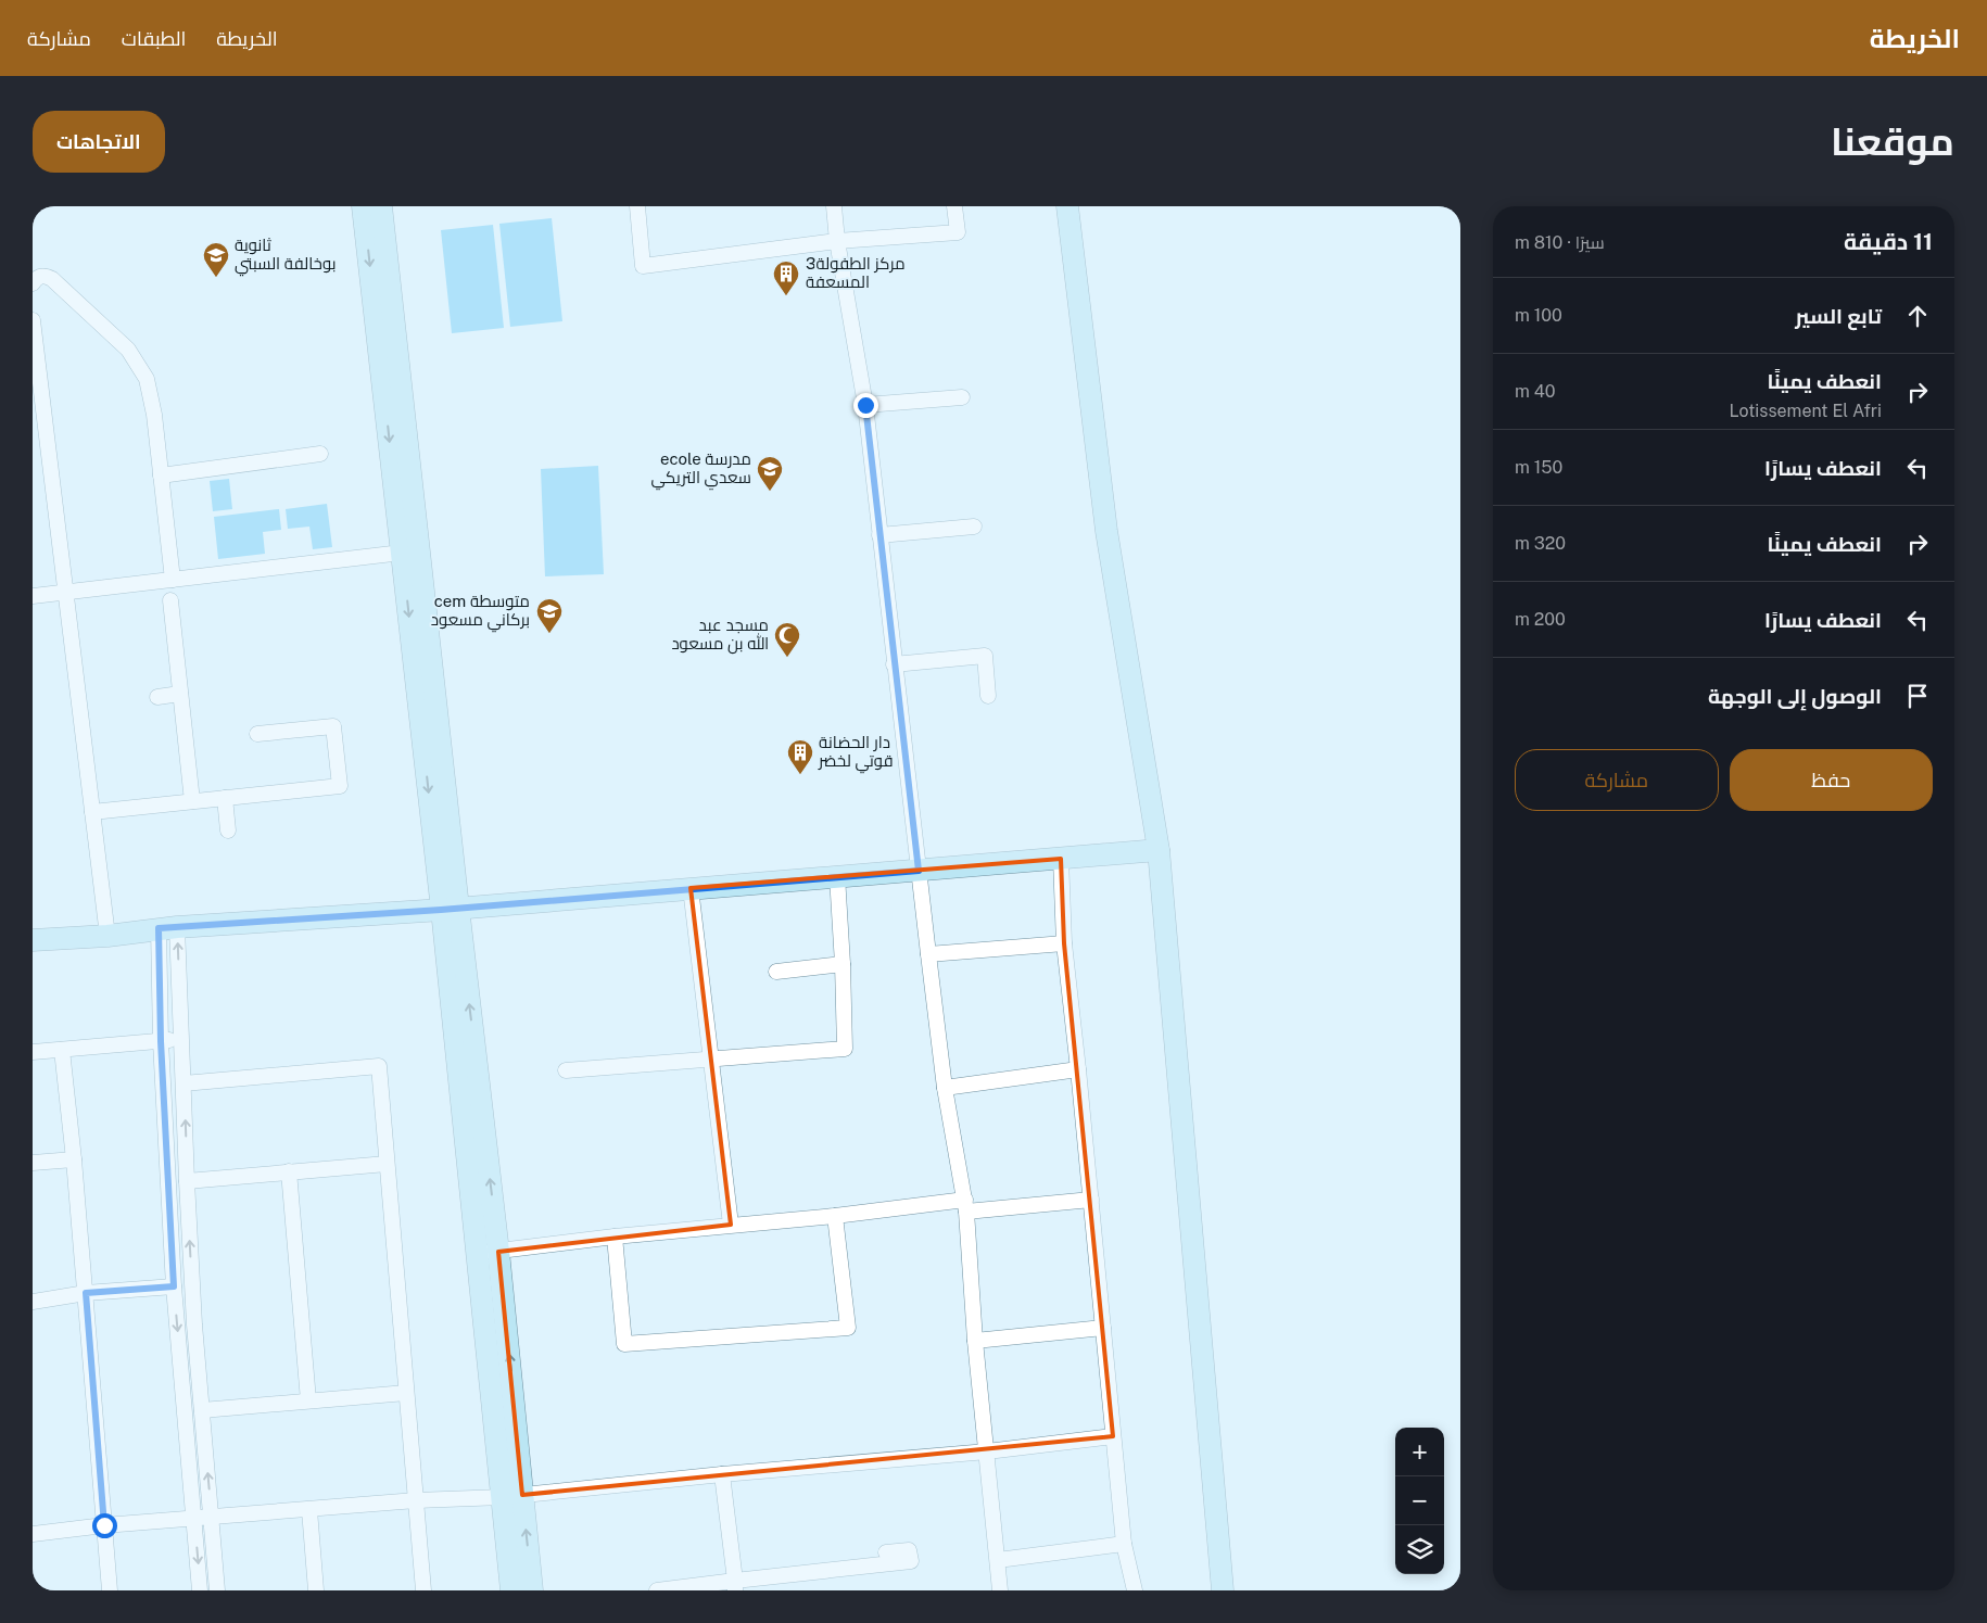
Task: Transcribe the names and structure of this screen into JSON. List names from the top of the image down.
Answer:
{
  "places": {
    "school or university": ["ثانوية بوخالفة السبتي", "ecole مدرسة سعدي التريكي", "cem متوسطة بركاني مسعود"],
    "building": ["3مركز الطفولة المسعفة", "دار الحضانة قوتي لخضر"],
    "mosque": ["مسجد عبد الله بن مسعود"]
  },
  "page": {
    "header": "الخريطة",
    "nav": ["الخريطة", "الطبقات", "مشاركة"],
    "title": "موقعنا",
    "buttons": [
      "الاتجاهات",
      ["حفظ", "مشاركة"]
    ],
    "heading": ["11 دقيقة", "سيرًا · 810 m"],
    "list": [
      ["تابع السير", "100 m"],
      ["انعطف يمينًا", "Lotissement El Afri", "40 m"],
      ["انعطف يسارًا", "150 m"],
      ["انعطف يمينًا", "320 m"],
      ["انعطف يسارًا", "200 m"],
      "الوصول إلى الوجهة"
    ],
    "map_buttons": ["+", "−"]
  }
}
